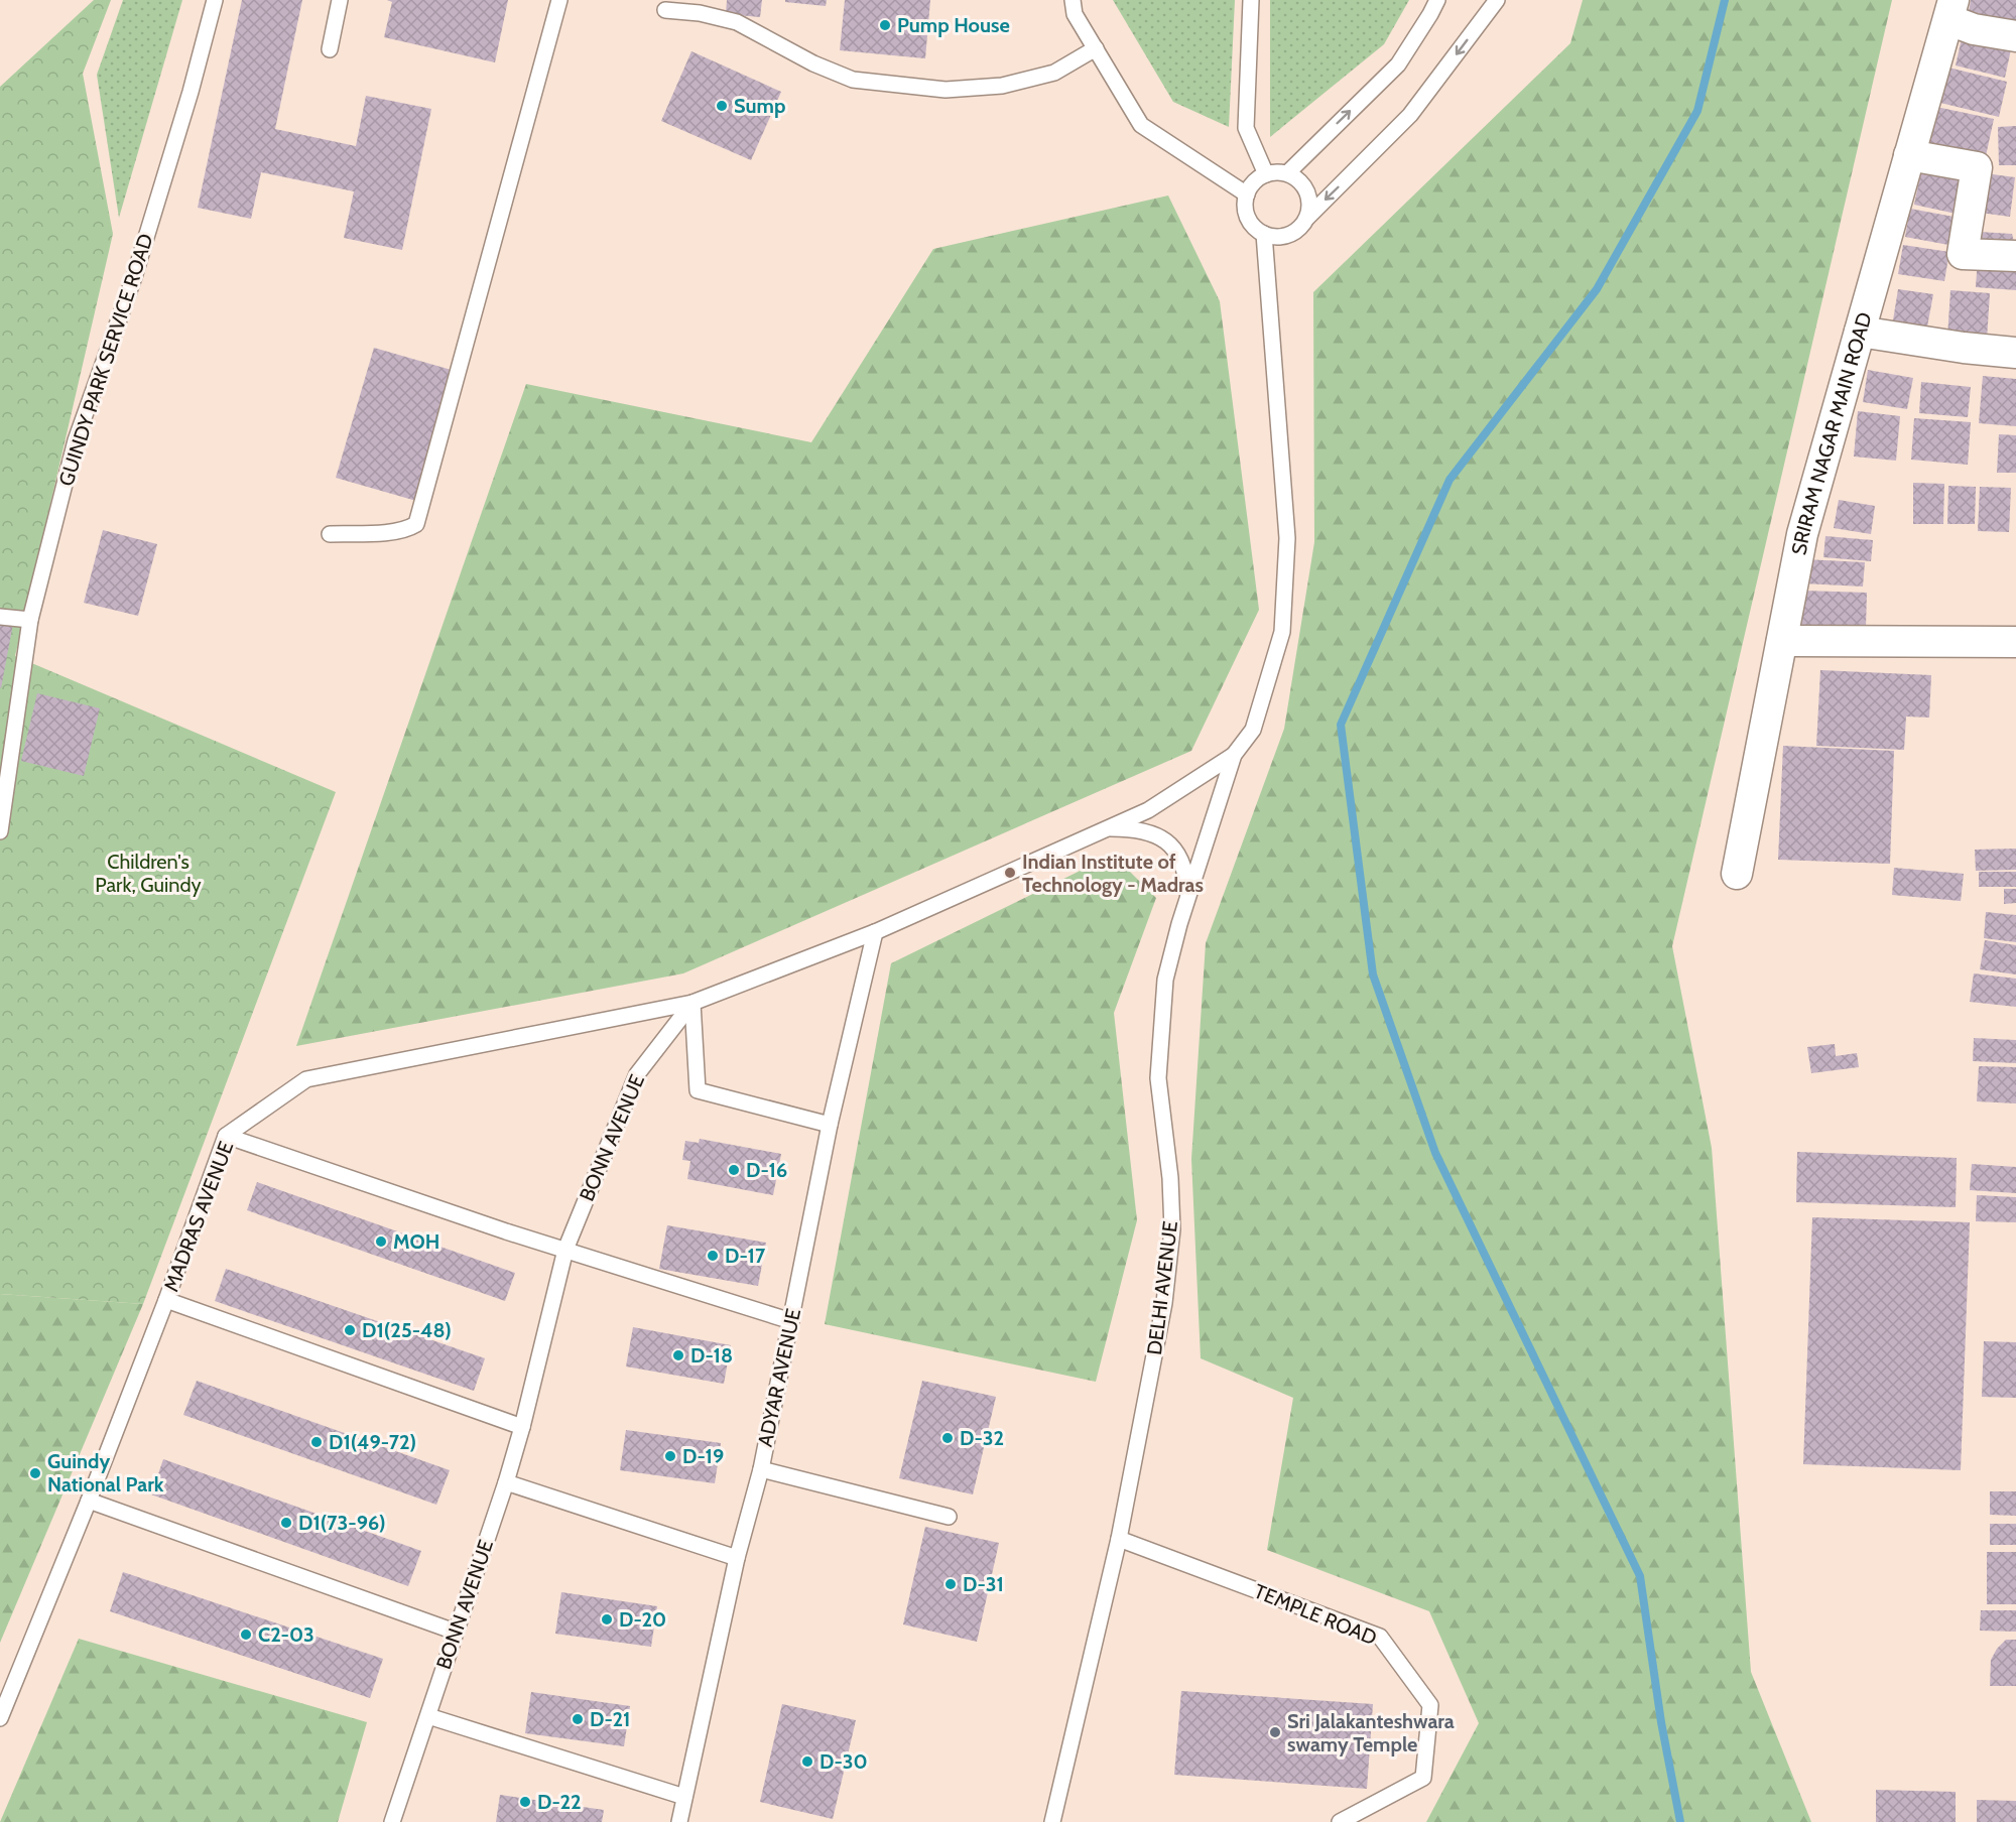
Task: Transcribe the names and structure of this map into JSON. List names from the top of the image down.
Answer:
{
  "streets": {
    "street": ["SRIRAM NAGAR MAIN ROAD"],
    "lane": [
      "GUINDY PARK SERVICE ROAD",
      "BONN AVENUE",
      "MADRAS AVENUE",
      "DELHI AVENUE",
      "ADYAR AVENUE",
      "TEMPLE ROAD"
    ]
  },
  "crossings": [
    ["BONN AVENUE", "MADRAS AVENUE"],
    ["DELHI AVENUE", "TEMPLE ROAD"]
  ],
  "parks": ["Children's Park, Guindy"],
  "places": [
    "Pump House",
    "Sump",
    "Indian Institute of Technology - Madras",
    "D-16",
    "MOH",
    "D-17",
    "D1(25-48)",
    "D-18",
    "D-32",
    "D1(49-72)",
    "D-19",
    "Guindy National Park",
    "D1(73-96)",
    "D-31",
    "D-20",
    "C2-03",
    "D-21",
    "Sri Jalakanteshwara swamy Temple",
    "D-30",
    "D-22"
  ]
}
